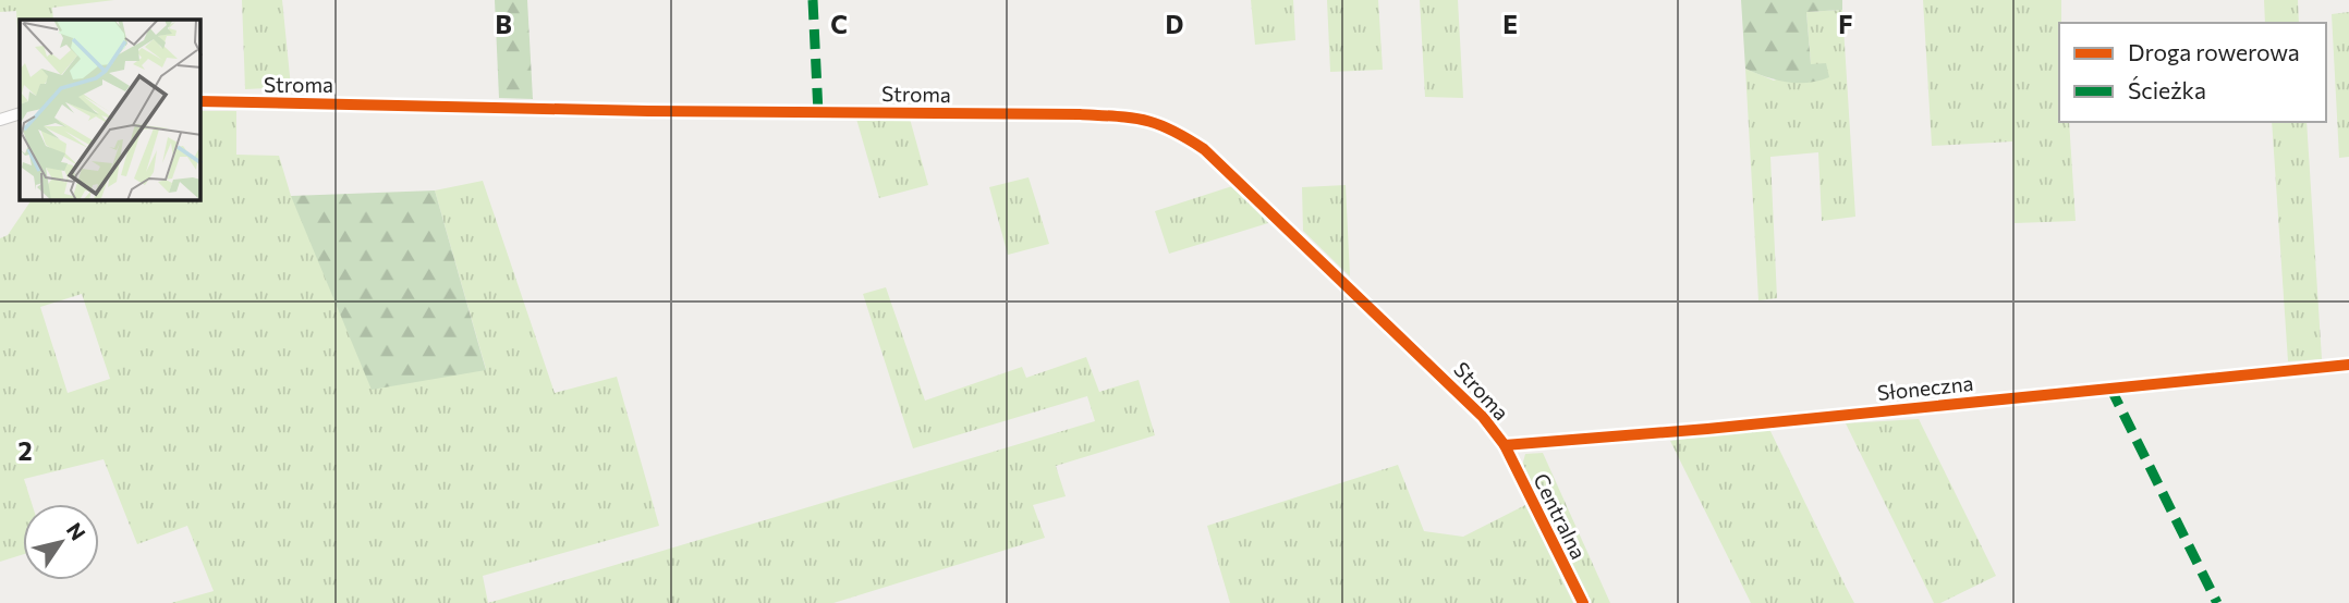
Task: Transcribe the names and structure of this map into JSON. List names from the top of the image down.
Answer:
{
  "streets": {
    "street": ["Stroma", "Słoneczna", "Centralna"]
  },
  "crossings": [
    ["Stroma", "Słoneczna"],
    ["Stroma", "Centralna"],
    ["Słoneczna", "Centralna"]
  ],
  "legend": ["Droga rowerowa", "Ścieżka"],
  "north": "top right",
  "grid": {
    "columns": [
      "B",
      "C",
      "D",
      "E",
      "F"
    ],
    "rows": ["2"]
  }
}
